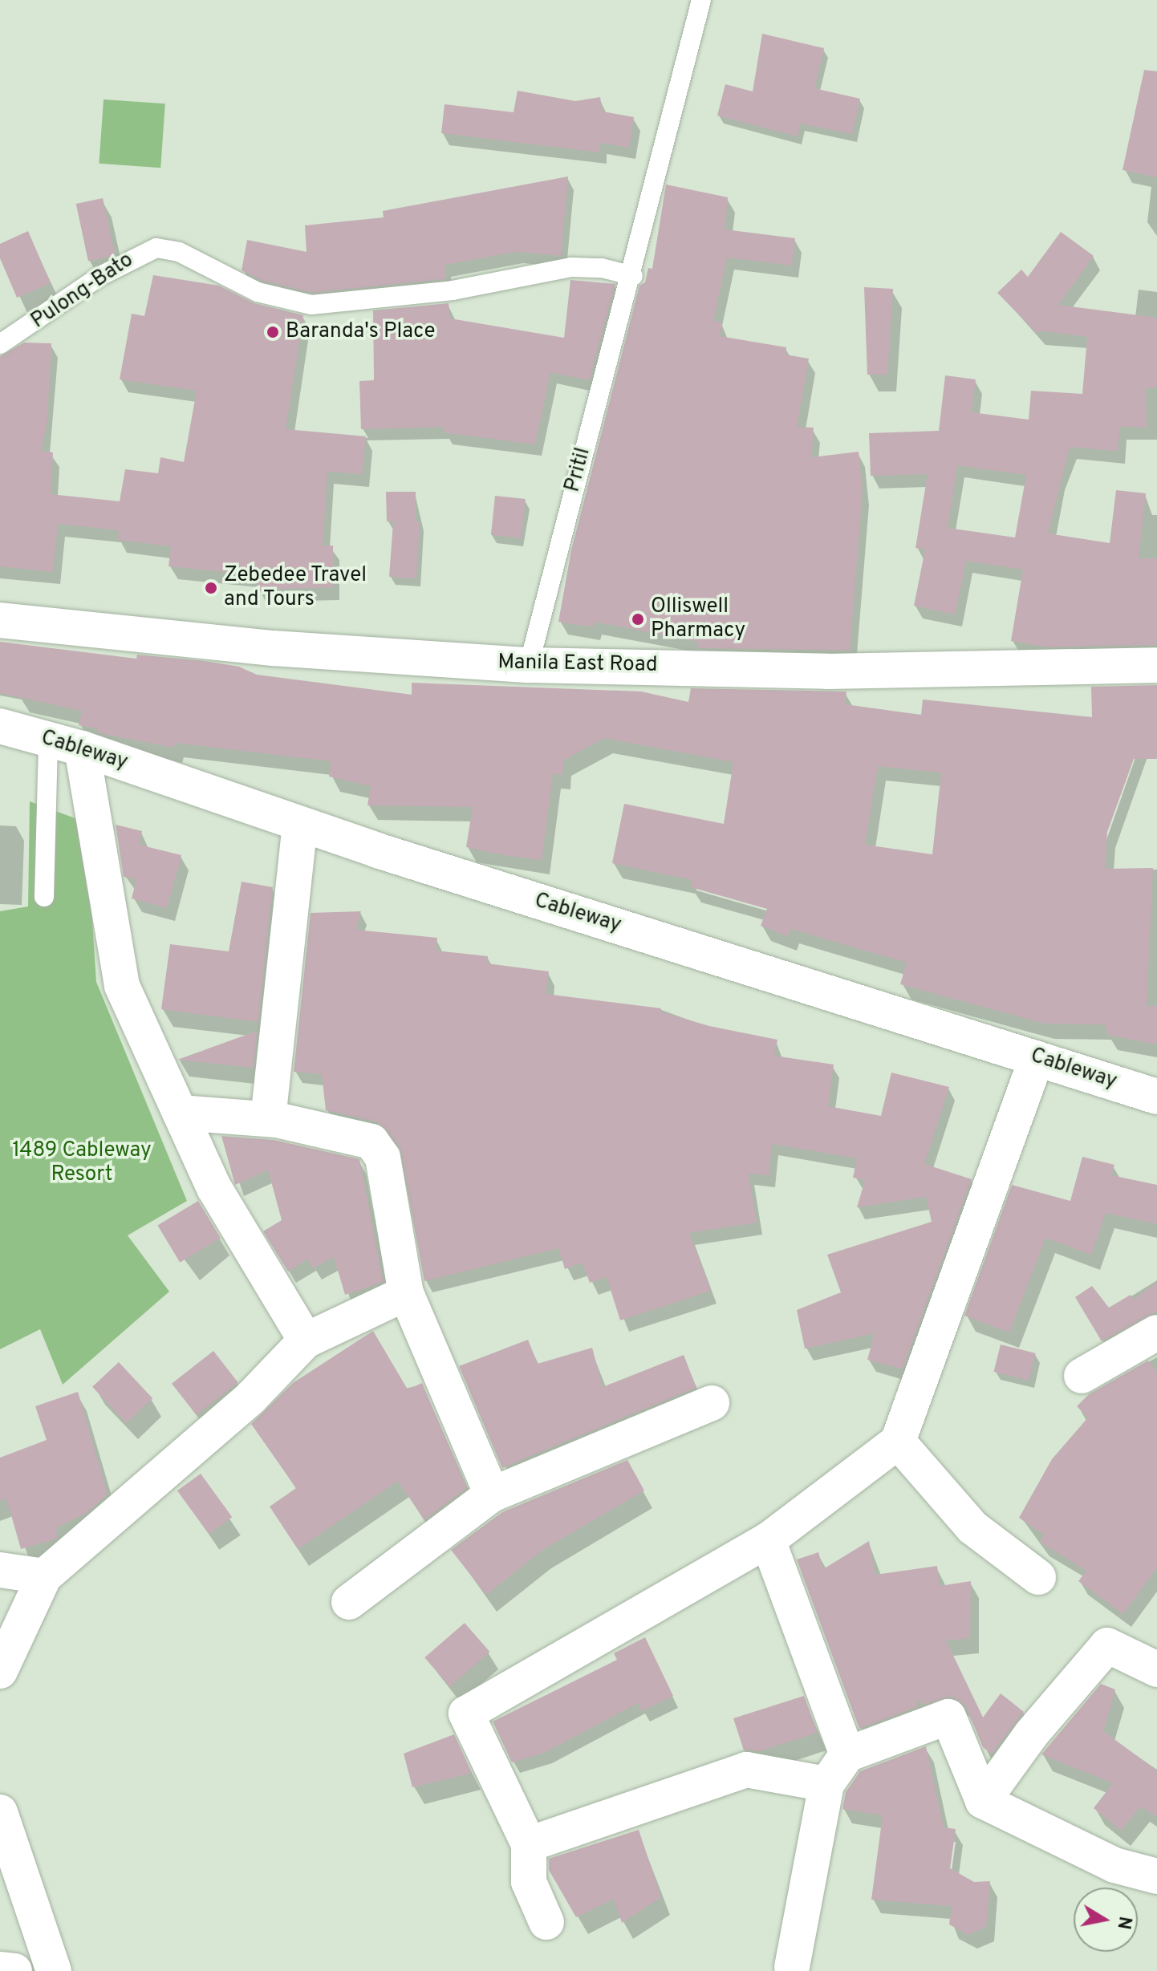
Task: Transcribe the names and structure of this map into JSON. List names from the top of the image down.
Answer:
{
  "streets": {
    "street": ["Manila East Road", "Cableway"],
    "lane": ["Pulong-Bato", "Pritil"]
  },
  "crossings": [
    ["Pulong-Bato", "Pritil"],
    ["Pritil", "Manila East Road"]
  ],
  "parks": ["1489 Cableway Resort"],
  "places": ["Baranda's Place", "Zebedee Travel and Tours", "Olliswell Pharmacy"],
  "north": "right"
}
